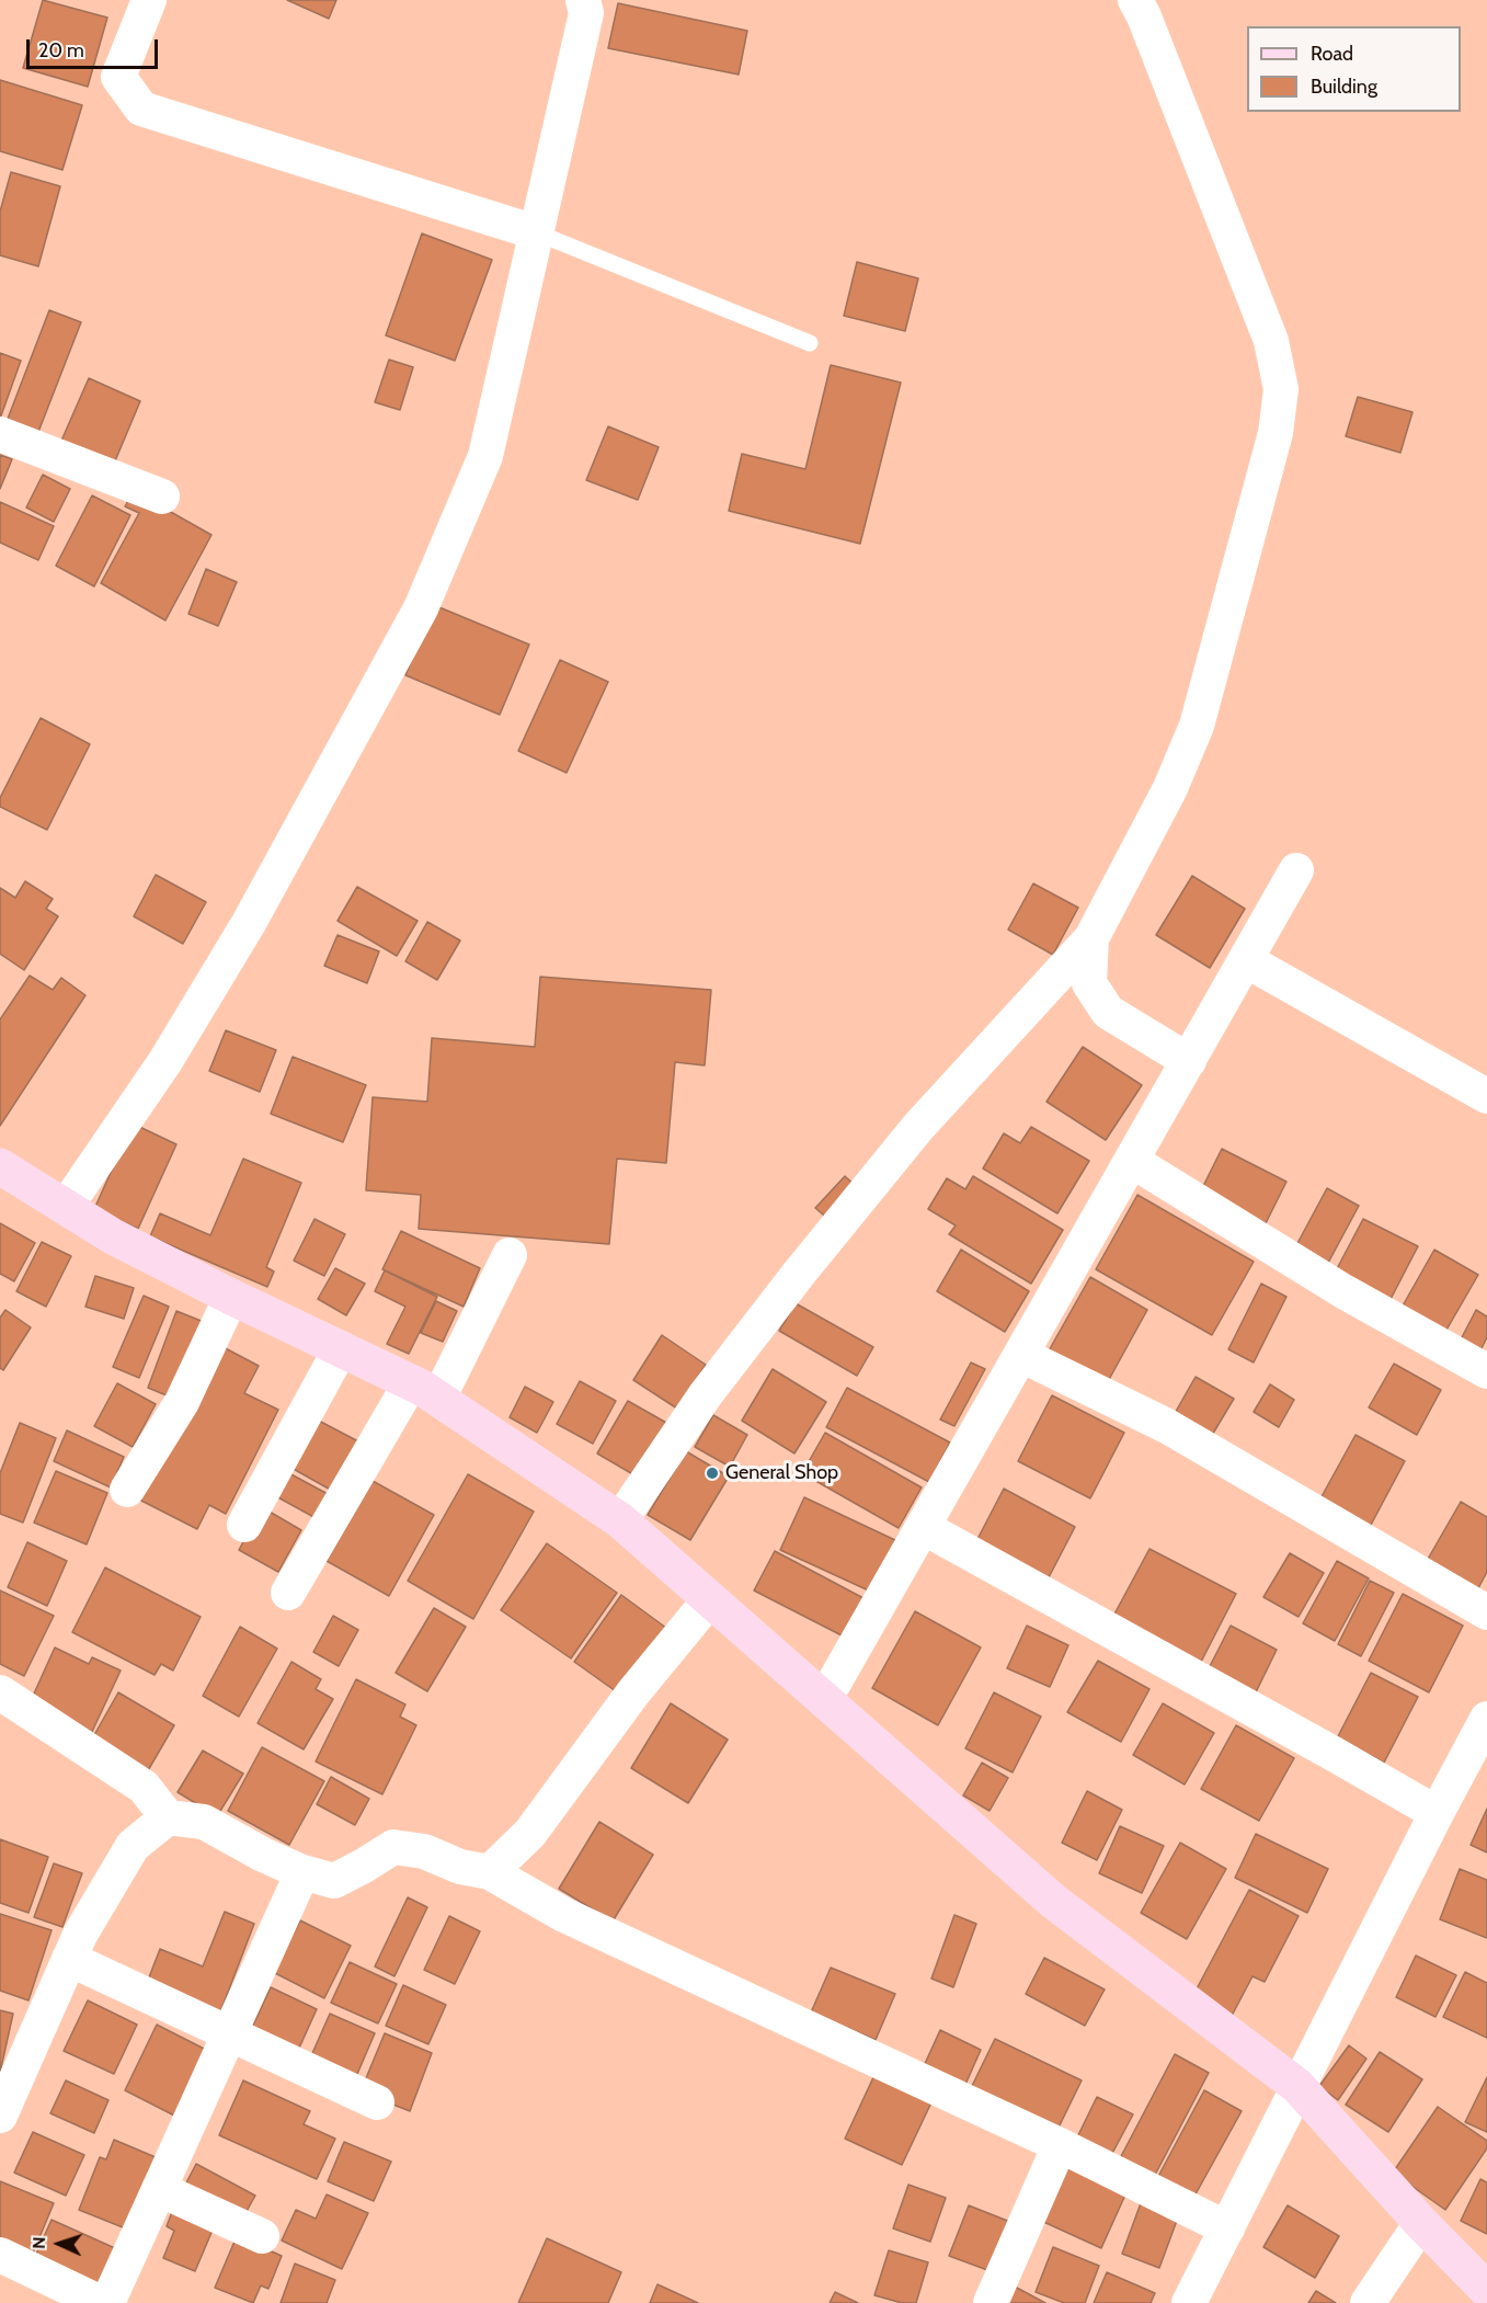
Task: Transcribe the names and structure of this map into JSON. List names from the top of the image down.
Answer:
{
  "places": ["General Shop"],
  "legend": ["Road", "Building"],
  "scale_bar": "20 m",
  "north": "left"
}
